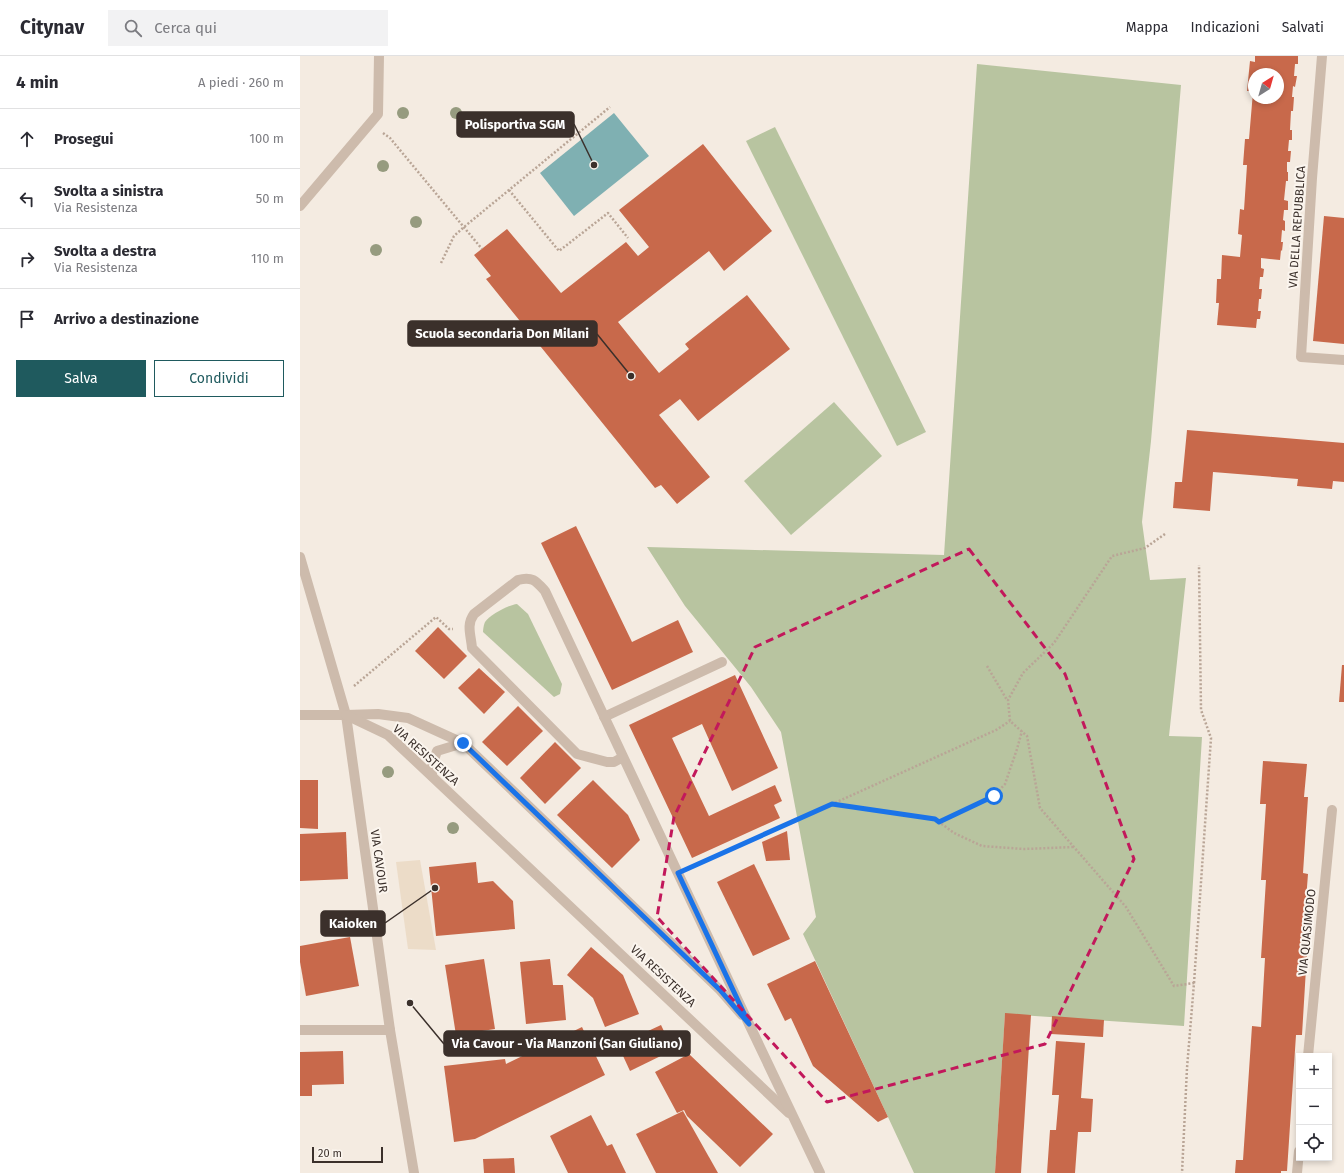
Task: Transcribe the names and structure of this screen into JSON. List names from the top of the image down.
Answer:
{
  "streets": {
    "street": [
      "VIA DELLA REPUBBLICA",
      "VIA RESISTENZA",
      "VIA CAVOUR",
      "VIA QUASIMODO"
    ]
  },
  "crossings": [
    ["VIA RESISTENZA", "VIA CAVOUR"]
  ],
  "places": [
    "Polisportiva SGM",
    "Scuola secondaria Don Milani",
    "Kaioken",
    "Via Cavour - Via Manzoni (San Giuliano)"
  ],
  "scale_bar": "20 m",
  "north": "top right",
  "page": {
    "header": "Citynav",
    "search": "Cerca qui",
    "nav": ["Mappa", "Indicazioni", "Salvati"],
    "heading": ["4 min", "A piedi · 260 m"],
    "list": [
      ["Prosegui", "100 m"],
      ["Svolta a sinistra", "Via Resistenza", "50 m"],
      ["Svolta a destra", "Via Resistenza", "110 m"],
      "Arrivo a destinazione"
    ],
    "buttons": ["Salva", "Condividi"],
    "map_buttons": ["+", "−"],
    "scale": "20 m"
  }
}
